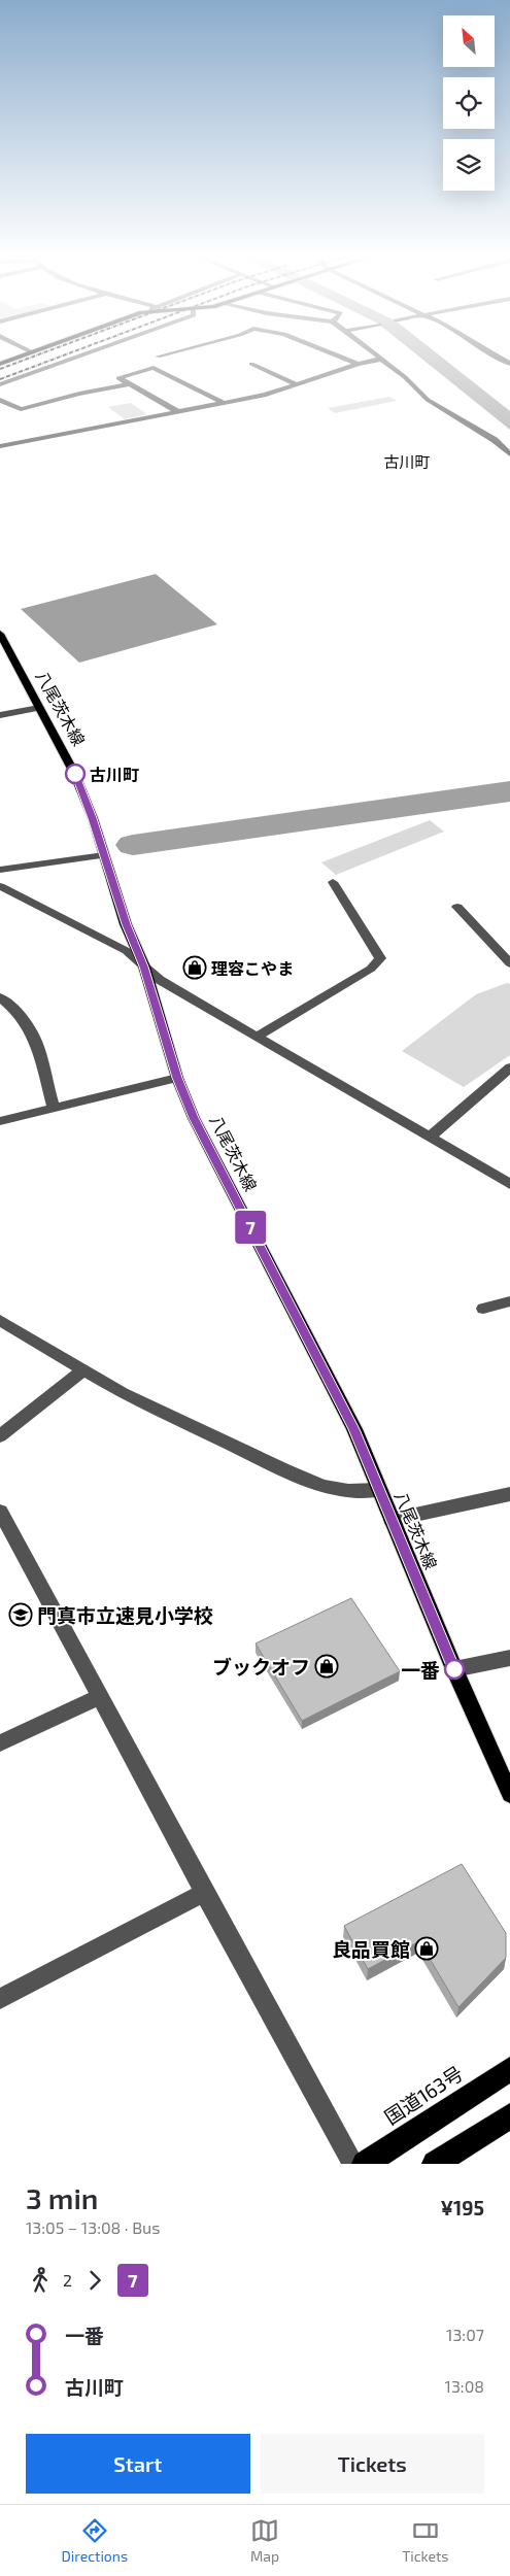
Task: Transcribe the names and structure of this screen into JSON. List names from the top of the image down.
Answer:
{
  "streets": {
    "highway": ["国道163号"],
    "main road": ["八尾茨木線"]
  },
  "districts": ["古川町"],
  "places": {
    "other": ["古川町", "一番"],
    "shop": ["理容こやま", "ブックオフ", "良品買館"],
    "school or university": ["門真市立速見小学校"]
  },
  "lines": ["bus line 7"],
  "north": "top left",
  "page": {
    "on_map": "7",
    "heading": ["3 min", "13:05 – 13:08 · Bus", "¥195"],
    "legs": ["2", "7"],
    "list": [
      {
        "name": "一番",
        "value": "13:07"
      },
      {
        "name": "古川町",
        "value": "13:08"
      }
    ],
    "buttons": ["Start", "Tickets"],
    "tabs": ["Directions", "Map", "Tickets"]
  }
}
